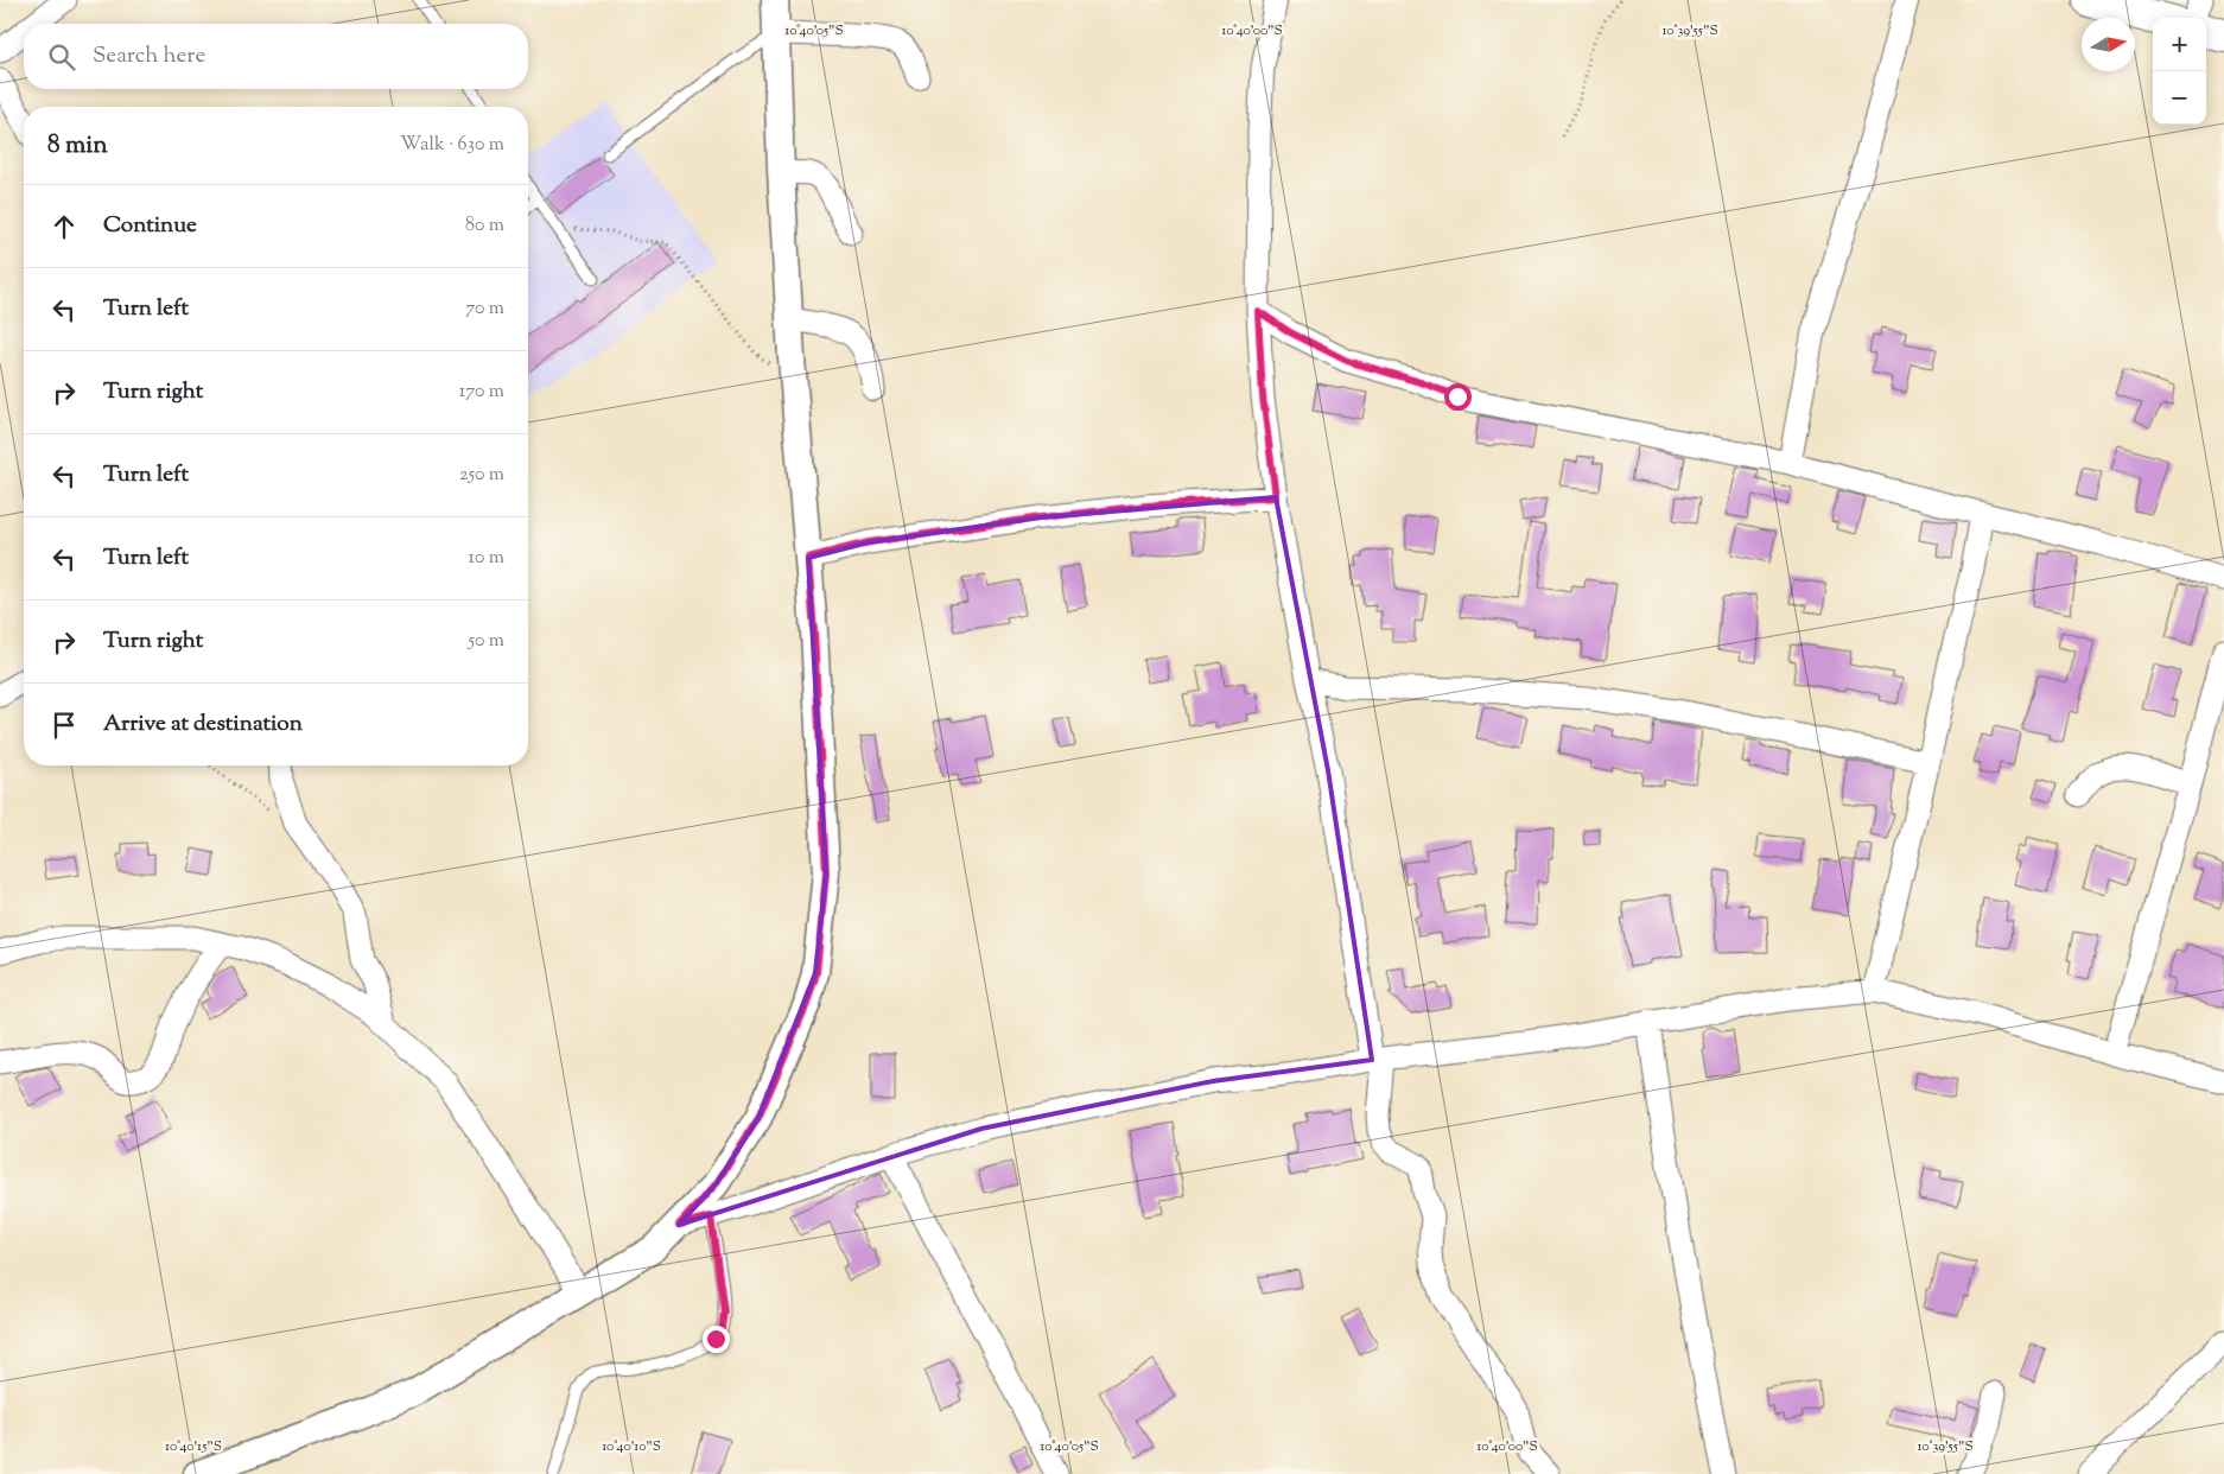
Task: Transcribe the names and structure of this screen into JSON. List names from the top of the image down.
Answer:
{
  "north": "right",
  "page": {
    "map_buttons": ["+", "−"],
    "search": "Search here",
    "heading": ["8 min", "Walk · 630 m"],
    "list": [
      ["Continue", "80 m"],
      ["Turn left", "70 m"],
      ["Turn right", "170 m"],
      ["Turn left", "250 m"],
      ["Turn left", "10 m"],
      ["Turn right", "50 m"],
      "Arrive at destination"
    ]
  },
  "coordinates": [
    "10°40'05\"S",
    "10°40'00\"S",
    "10°39'55\"S",
    "10°40'15\"S",
    "10°40'10\"S"
  ]
}
